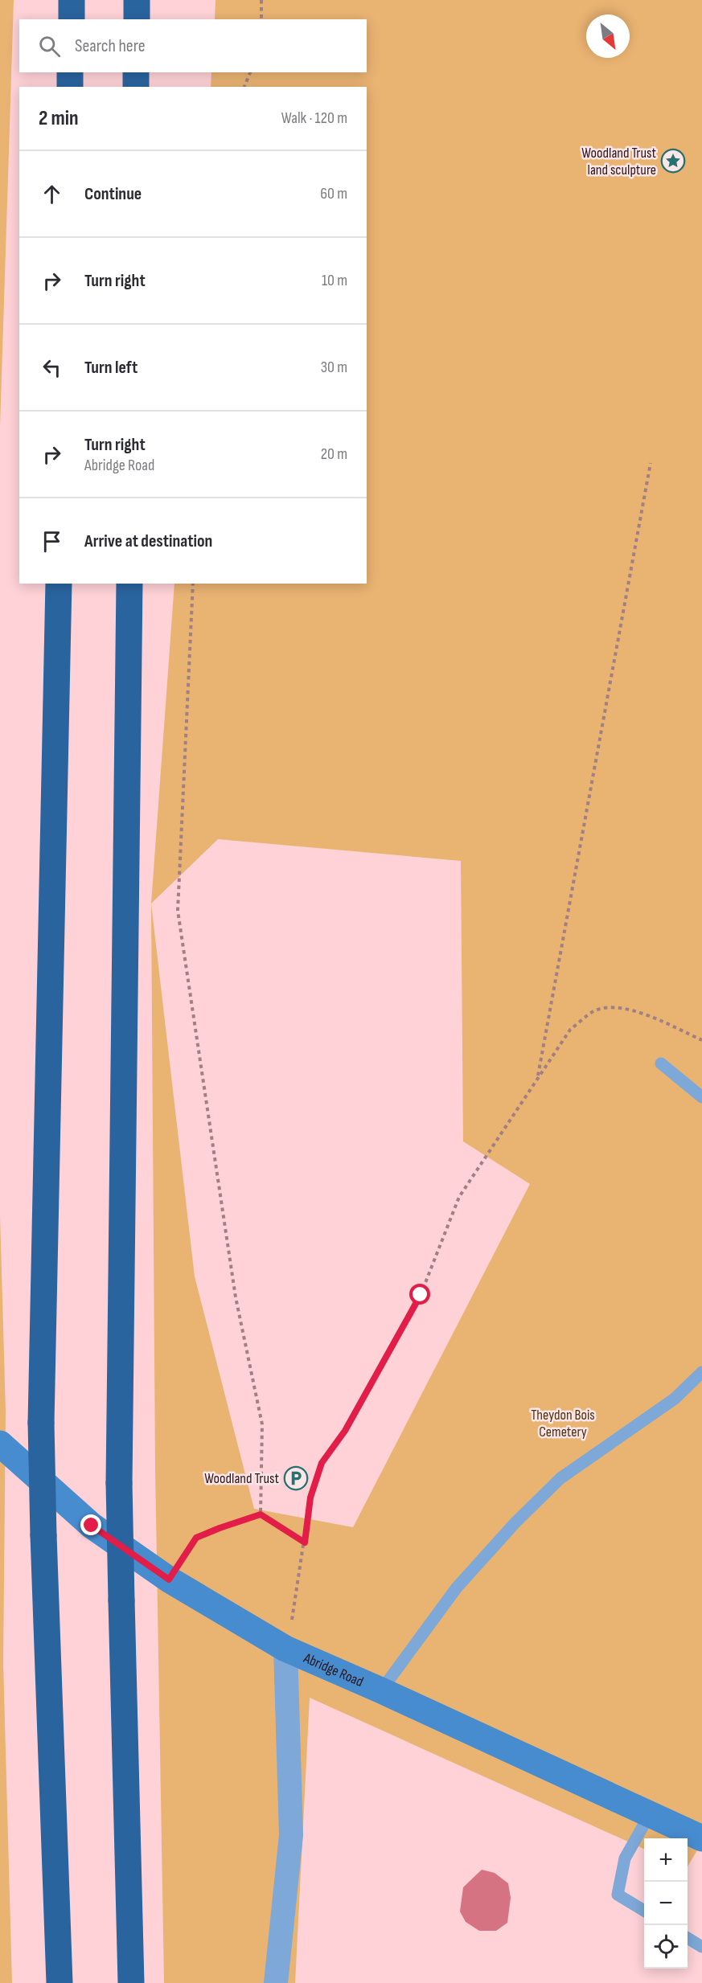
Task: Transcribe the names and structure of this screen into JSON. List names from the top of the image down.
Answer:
{
  "streets": {
    "main road": ["Abridge Road"]
  },
  "parks": ["Theydon Bois Cemetery"],
  "places": {
    "place": ["Woodland Trust land sculpture"],
    "parking": ["Woodland Trust"]
  },
  "north": "bottom right",
  "page": {
    "search": "Search here",
    "heading": ["2 min", "Walk · 120 m"],
    "list": [
      ["Continue", "60 m"],
      ["Turn right", "10 m"],
      ["Turn left", "30 m"],
      ["Turn right", "Abridge Road", "20 m"],
      "Arrive at destination"
    ],
    "map_buttons": ["+", "−"]
  }
}
